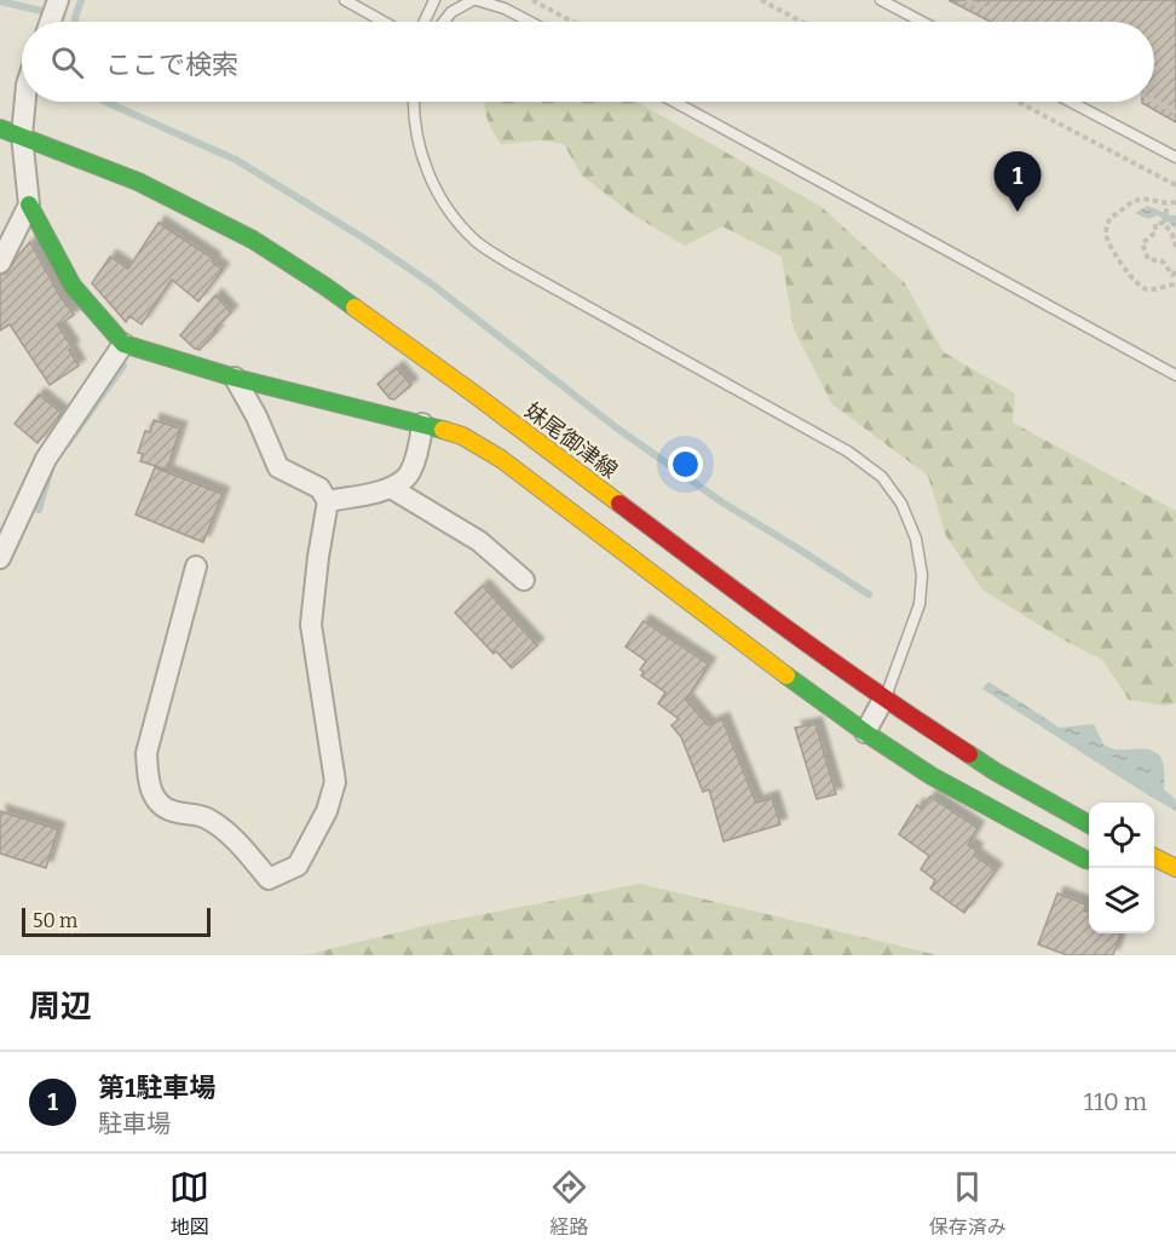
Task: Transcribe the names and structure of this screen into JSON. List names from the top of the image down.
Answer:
{
  "streets": {
    "main road": ["妹尾御津線"]
  },
  "scale_bar": "50 m",
  "page": {
    "search": "ここで検索",
    "pins": "1",
    "scale": "50 m",
    "heading": "周辺",
    "list": [
      {
        "mark": "1",
        "name": "第1駐車場",
        "note": "駐車場",
        "value": "110 m"
      }
    ],
    "nav": ["地図", "経路", "保存済み"]
  }
}
